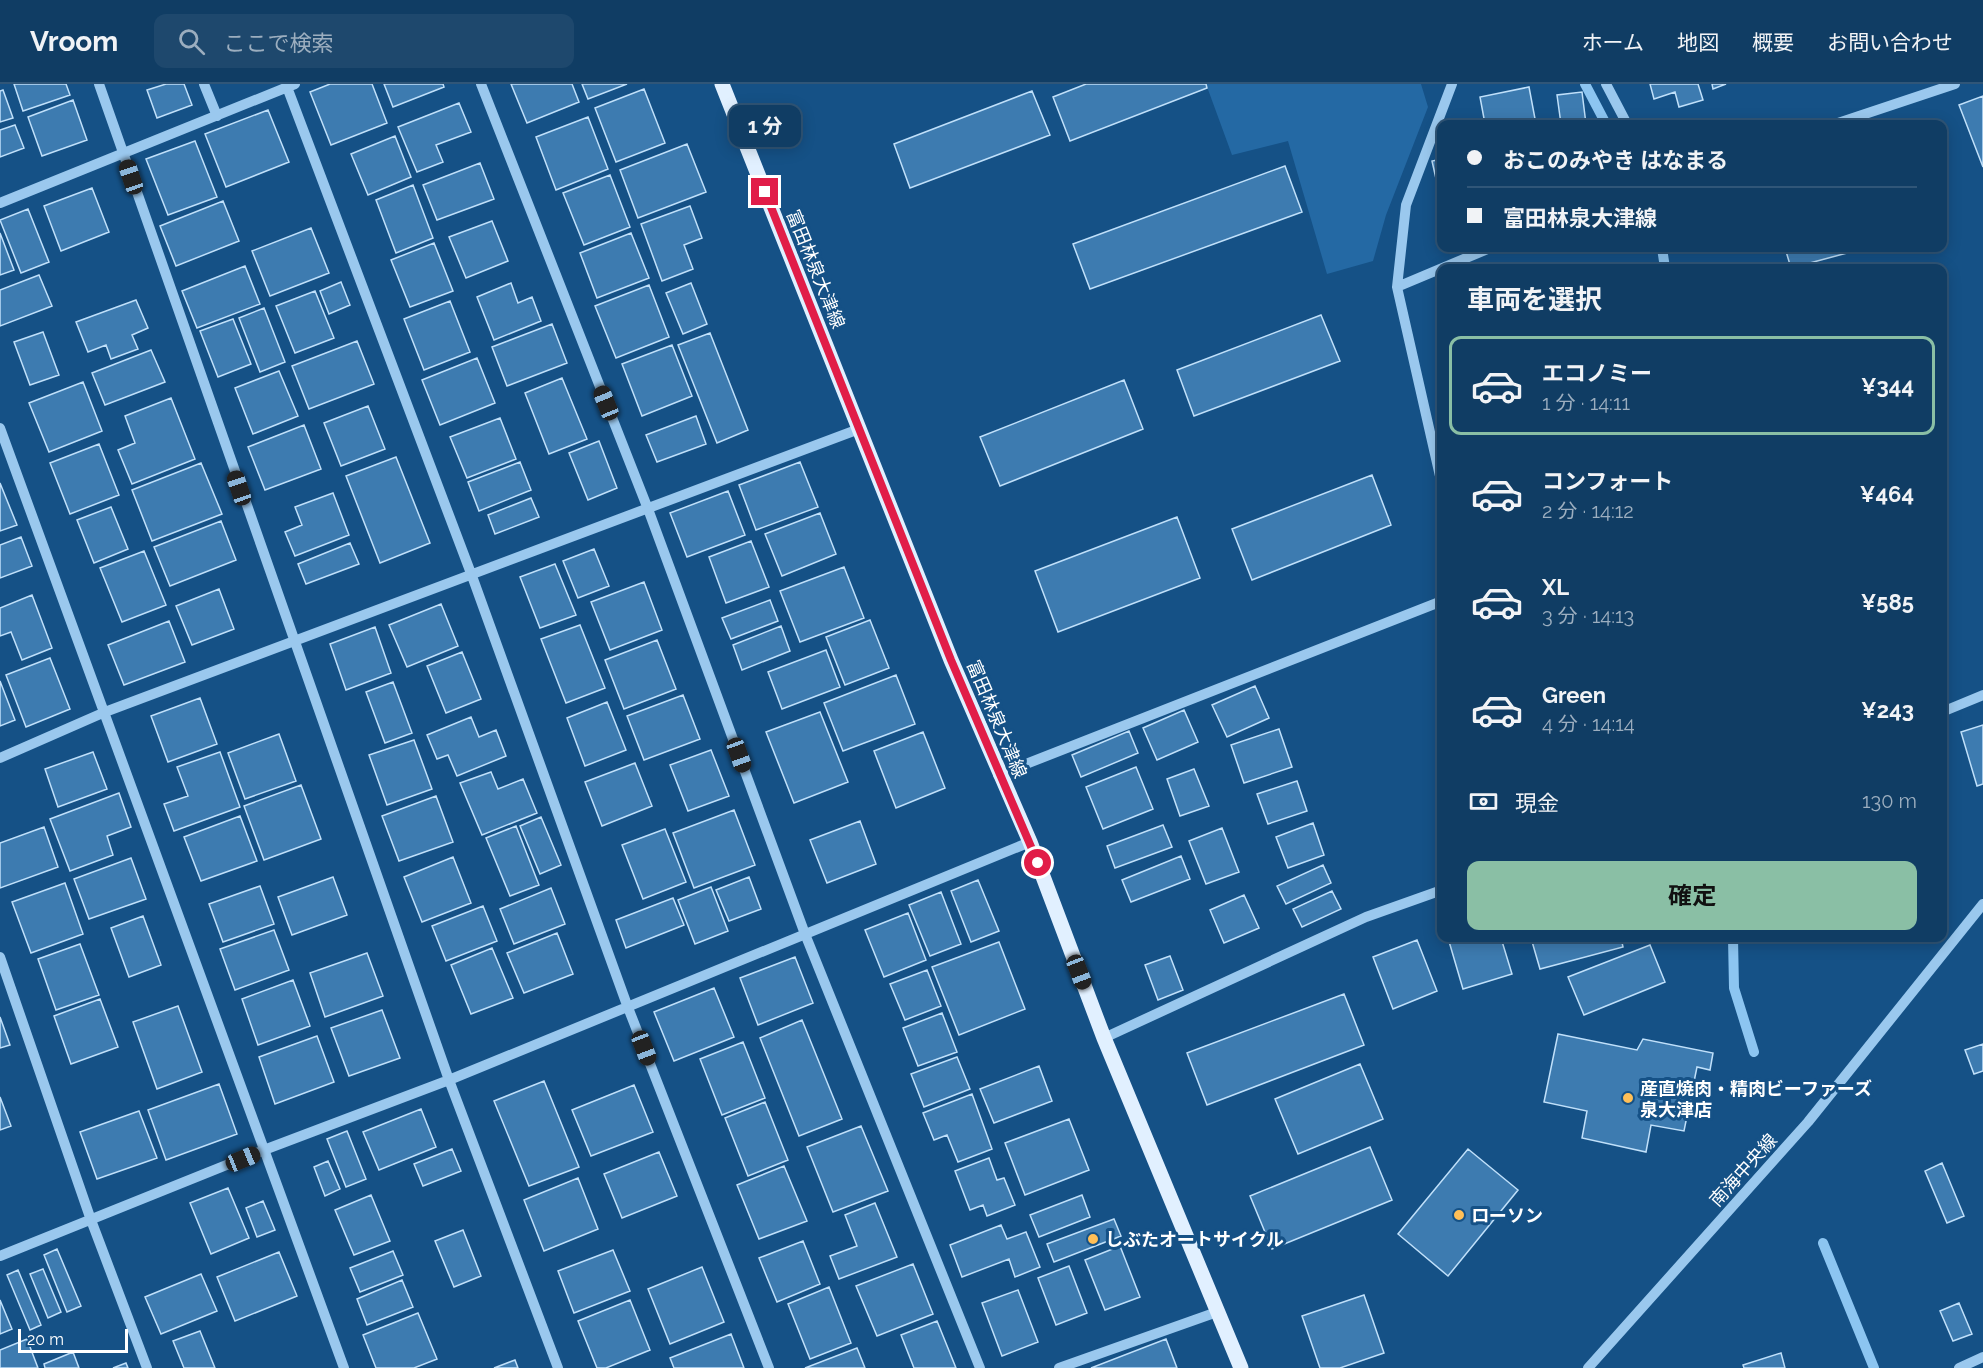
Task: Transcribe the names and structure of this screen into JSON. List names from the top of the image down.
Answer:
{
  "streets": {
    "main road": ["富田林泉大津線"],
    "street": ["南海中央線"]
  },
  "places": ["産直焼肉・精肉ビーファーズ 泉大津店", "ローソン", "しぶたオートサイクル"],
  "scale_bar": "20 m",
  "page": {
    "header": "Vroom",
    "search": "ここで検索",
    "nav": [
      "ホーム",
      "地図",
      "概要",
      "お問い合わせ"
    ],
    "bubble": "1 分",
    "banner": ["おこのみやき はなまる", "富田林泉大津線"],
    "heading": "車両を選択",
    "list": [
      {
        "name": "エコノミー",
        "note": "1 分 · 14:11",
        "value": "¥344"
      },
      {
        "name": "コンフォート",
        "note": "2 分 · 14:12",
        "value": "¥464"
      },
      {
        "name": "XL",
        "note": "3 分 · 14:13",
        "value": "¥585"
      },
      {
        "name": "Green",
        "note": "4 分 · 14:14",
        "value": "¥243"
      }
    ],
    "pay": ["現金", "130 m"],
    "buttons": "確定",
    "scale": "20 m"
  }
}
